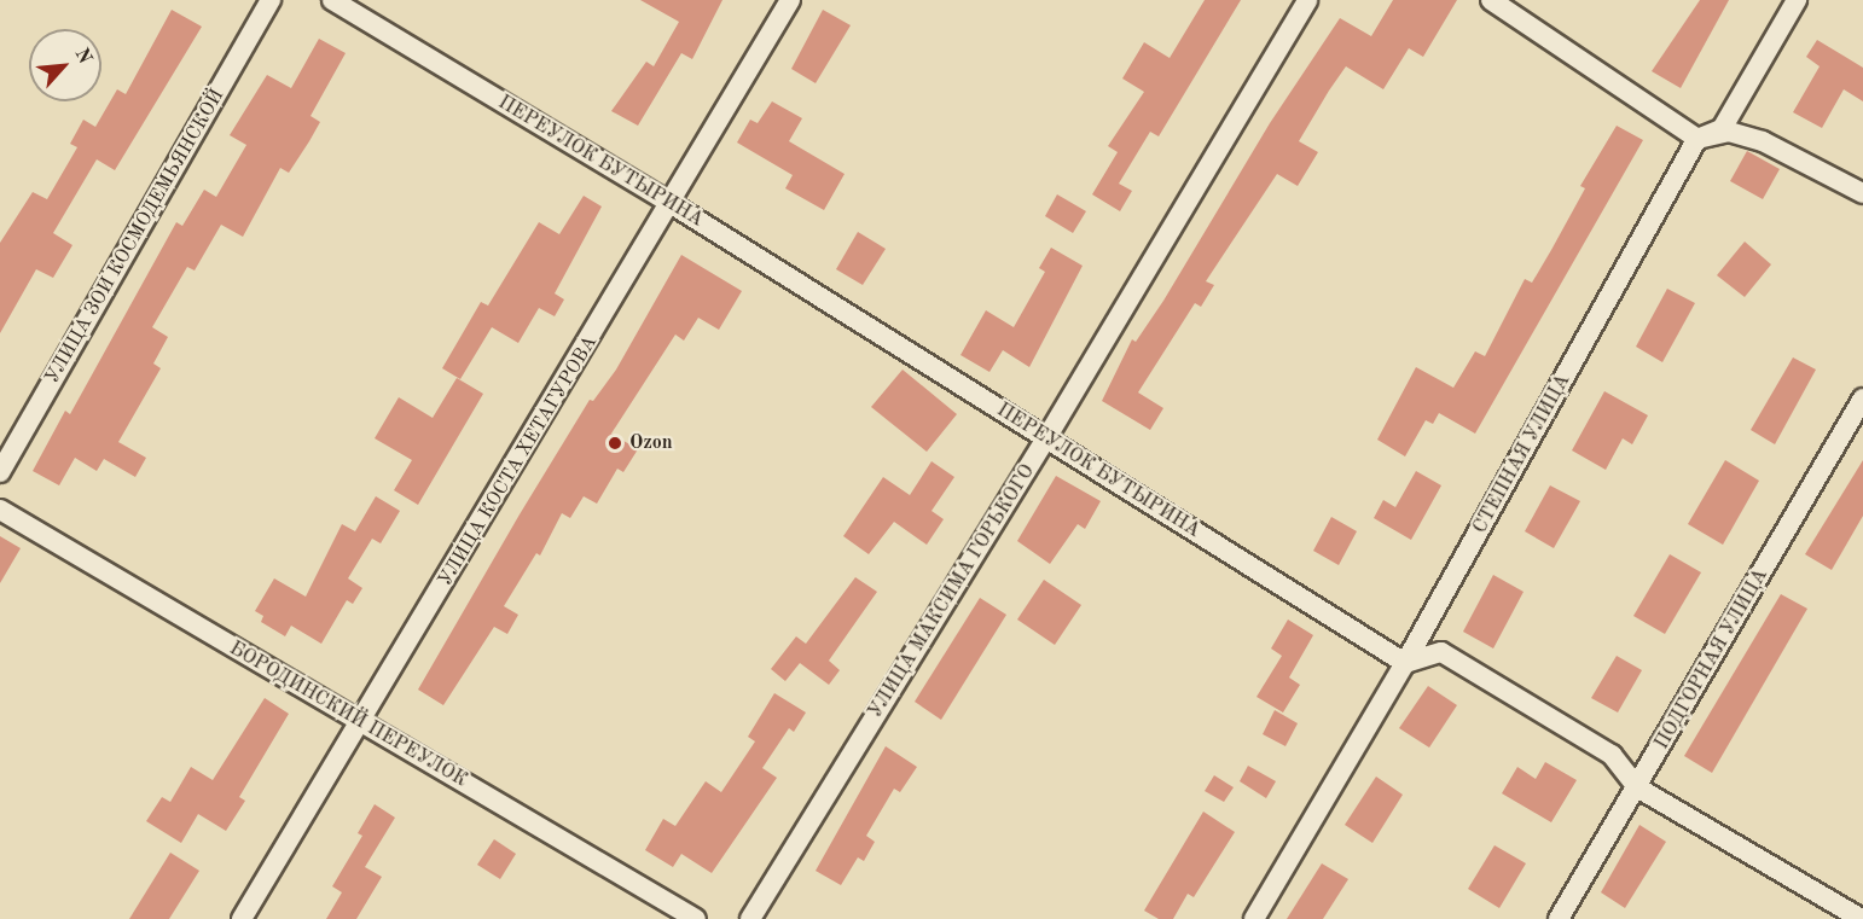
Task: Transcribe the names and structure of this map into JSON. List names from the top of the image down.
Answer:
{
  "streets": {
    "street": [
      "ПЕРЕУЛОК БУТЫРИНА",
      "УЛИЦА ЗОИ КОСМОДЕМЬЯНСКОЙ",
      "СТЕПНАЯ УЛИЦА",
      "УЛИЦА КОСТА ХЕТАГУРОВА",
      "УЛИЦА МАКСИМА ГОРЬКОГО",
      "ПОДГОРНАЯ УЛИЦА",
      "БОРОДИНСКИЙ ПЕРЕУЛОК"
    ]
  },
  "crossings": [
    ["ПЕРЕУЛОК БУТЫРИНА", "СТЕПНАЯ УЛИЦА"],
    ["ПЕРЕУЛОК БУТЫРИНА", "УЛИЦА КОСТА ХЕТАГУРОВА"],
    ["ПЕРЕУЛОК БУТЫРИНА", "УЛИЦА МАКСИМА ГОРЬКОГО"],
    ["УЛИЦА КОСТА ХЕТАГУРОВА", "БОРОДИНСКИЙ ПЕРЕУЛОК"]
  ],
  "places": ["Ozon"],
  "north": "top right"
}
